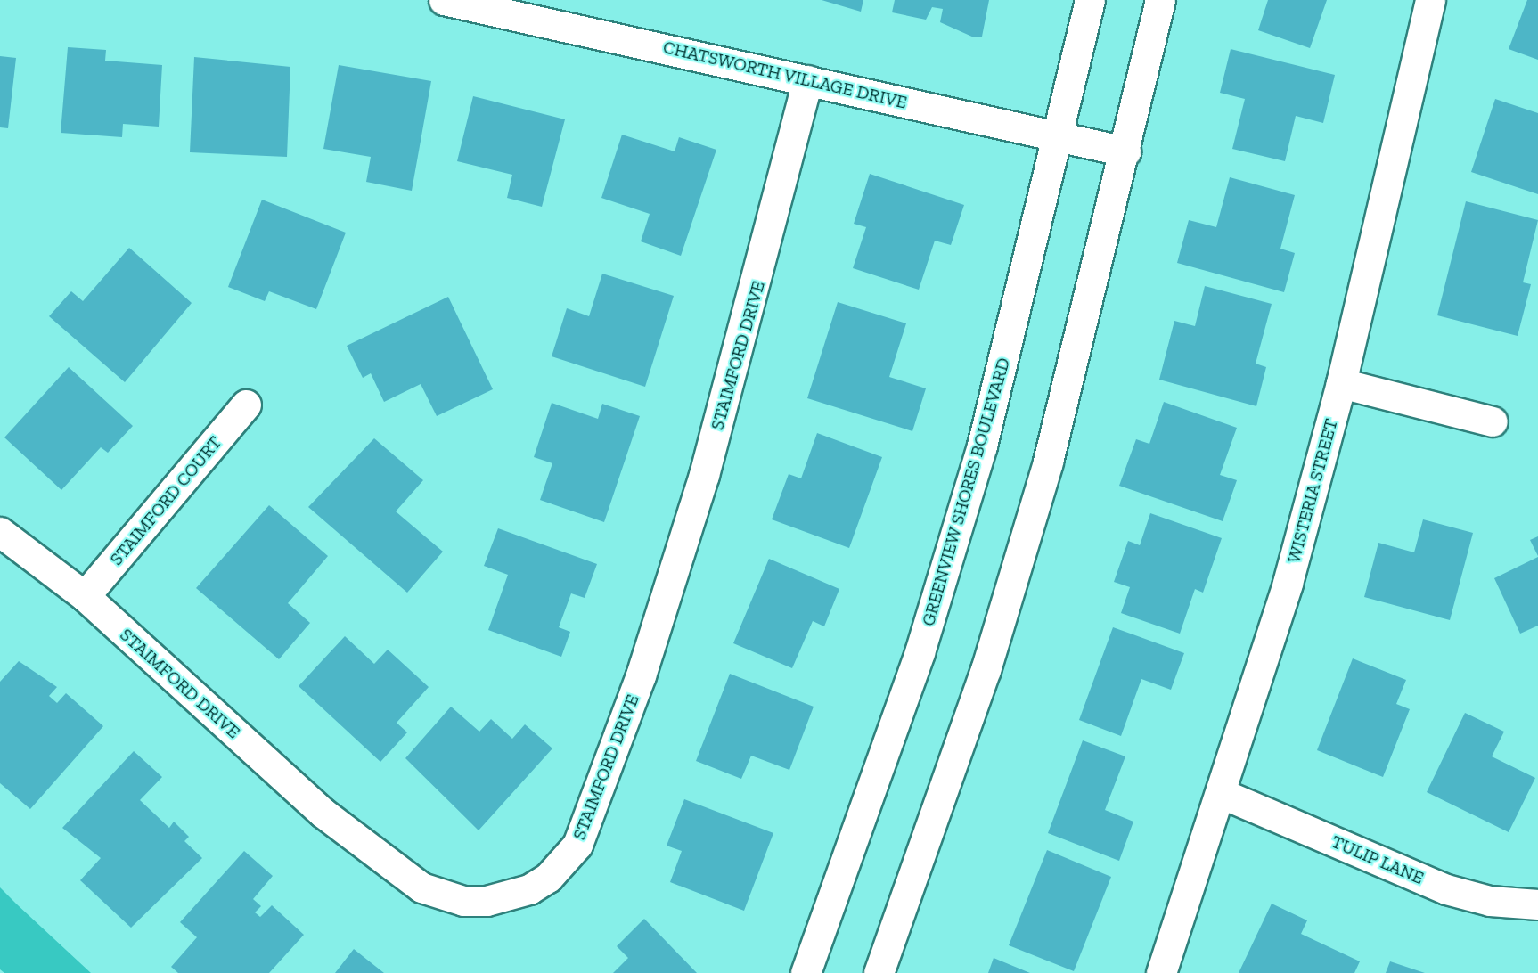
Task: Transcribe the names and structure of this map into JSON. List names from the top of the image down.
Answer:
{
  "streets": {
    "street": [
      "CHATSWORTH VILLAGE DRIVE",
      "STAIMFORD DRIVE",
      "WISTERIA STREET",
      "GREENVIEW SHORES BOULEVARD",
      "STAIMFORD COURT",
      "TULIP LANE"
    ]
  },
  "crossings": [
    ["CHATSWORTH VILLAGE DRIVE", "STAIMFORD DRIVE"],
    ["CHATSWORTH VILLAGE DRIVE", "GREENVIEW SHORES BOULEVARD"],
    ["STAIMFORD DRIVE", "STAIMFORD COURT"],
    ["WISTERIA STREET", "TULIP LANE"]
  ]
}
